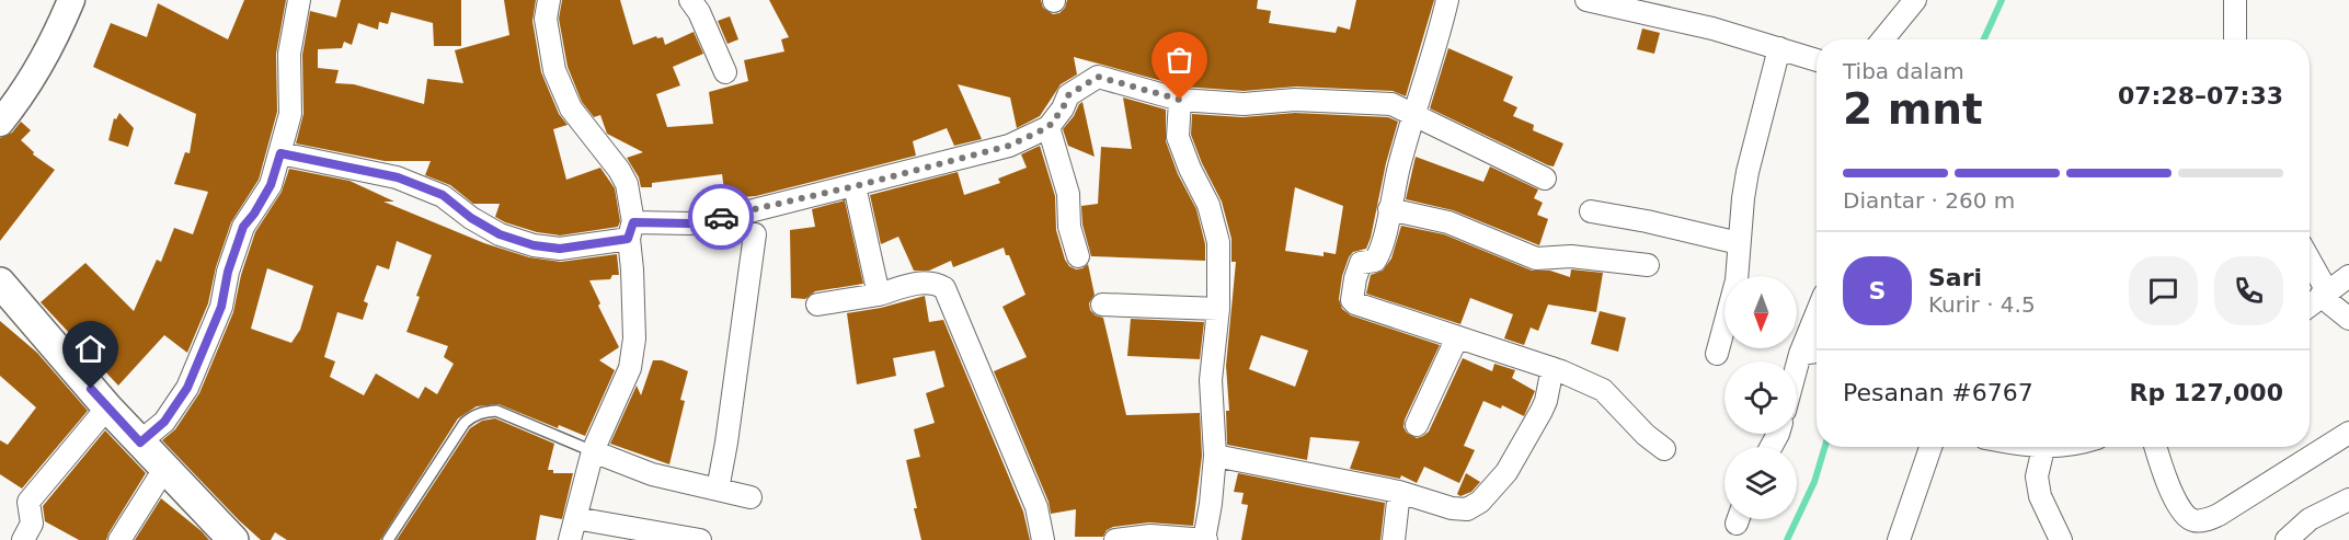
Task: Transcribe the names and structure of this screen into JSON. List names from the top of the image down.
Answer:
{
  "north": "bottom",
  "page": {
    "heading": ["2 mnt", "Tiba dalam", "07:28–07:33"],
    "panel": [
      "Sari",
      "Kurir · 4.5",
      "Pesanan #6767",
      "Rp 127,000"
    ],
    "bar": "Diantar · 260 m",
    "round": "S"
  }
}
